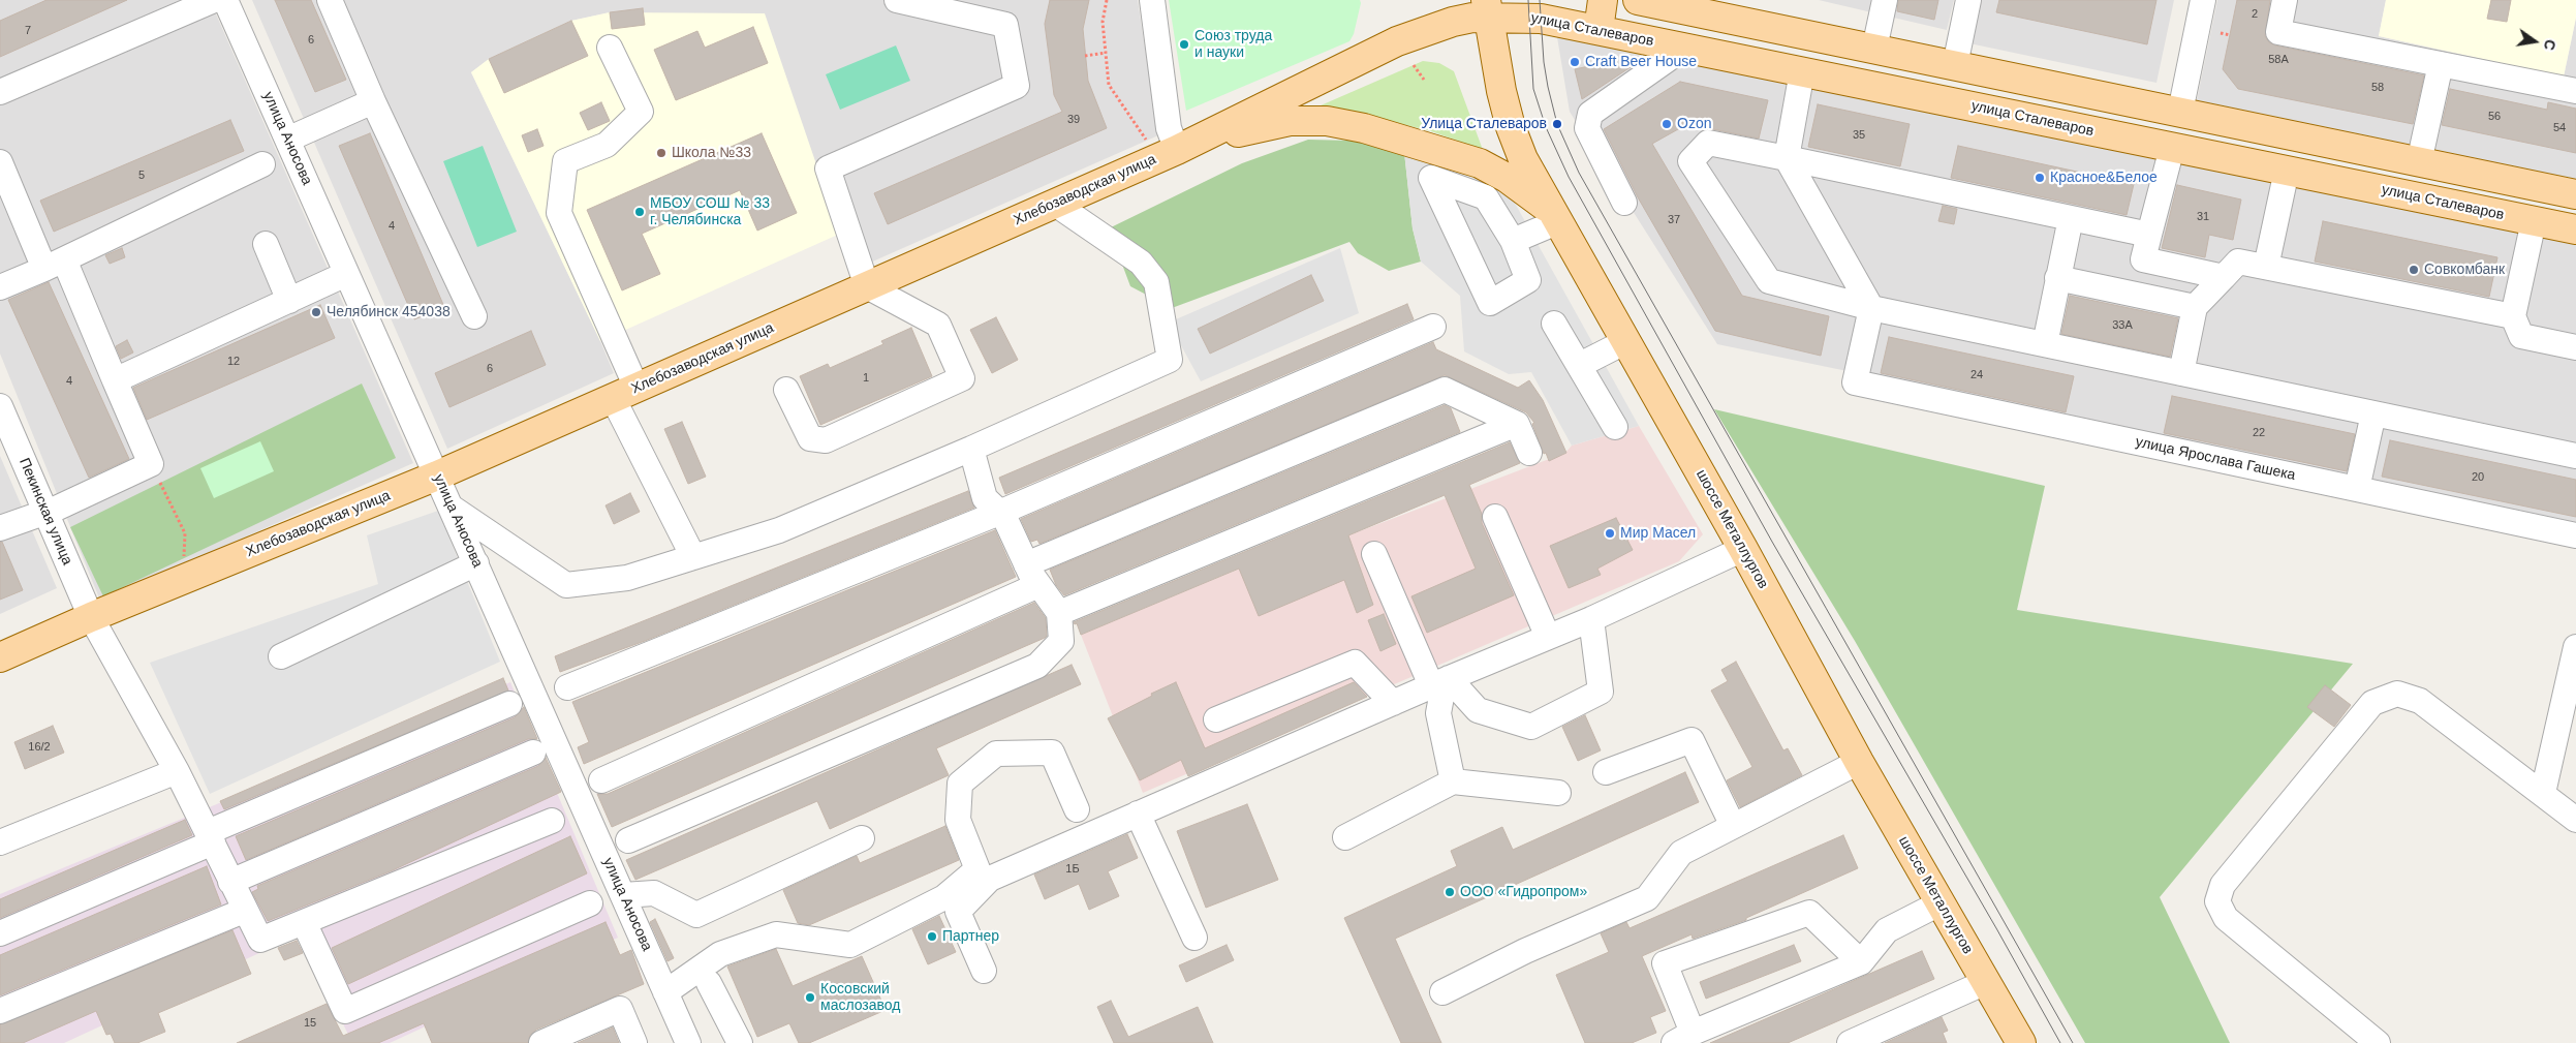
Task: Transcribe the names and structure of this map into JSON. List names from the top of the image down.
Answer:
{
  "streets": {
    "main road": ["улица Сталеваров", "Хлебозаводская улица", "шоссе Металлургов"],
    "street": ["улица Аносова", "улица Ярослава Гашека", "Пекинская улица"]
  },
  "crossings": [
    ["улица Сталеваров", "Хлебозаводская улица"],
    ["улица Сталеваров", "шоссе Металлургов"],
    ["улица Аносова", "Хлебозаводская улица"],
    ["Хлебозаводская улица", "Пекинская улица"],
    ["Хлебозаводская улица", "шоссе Металлургов"]
  ],
  "places": [
    "Союз труда и науки",
    "Craft Beer House",
    "Улица Сталеваров",
    "Ozon",
    "Школа №33",
    "Красное&Белое",
    "МБОУ СОШ № 33 г. Челябинска",
    "Совкомбанк",
    "Челябинск 454038",
    "Мир Масел",
    "ООО «Гидропром»",
    "Партнер",
    "Косовский маслозавод"
  ],
  "house_numbers": [
    "2",
    "7",
    "6",
    "58А",
    "58",
    "56",
    "39",
    "54",
    "35",
    "5",
    "31",
    "37",
    "4",
    "33А",
    "12",
    "6",
    "24",
    "1",
    "4",
    "22",
    "20",
    "16/2",
    "1Б",
    "15"
  ],
  "north": "right"
}
